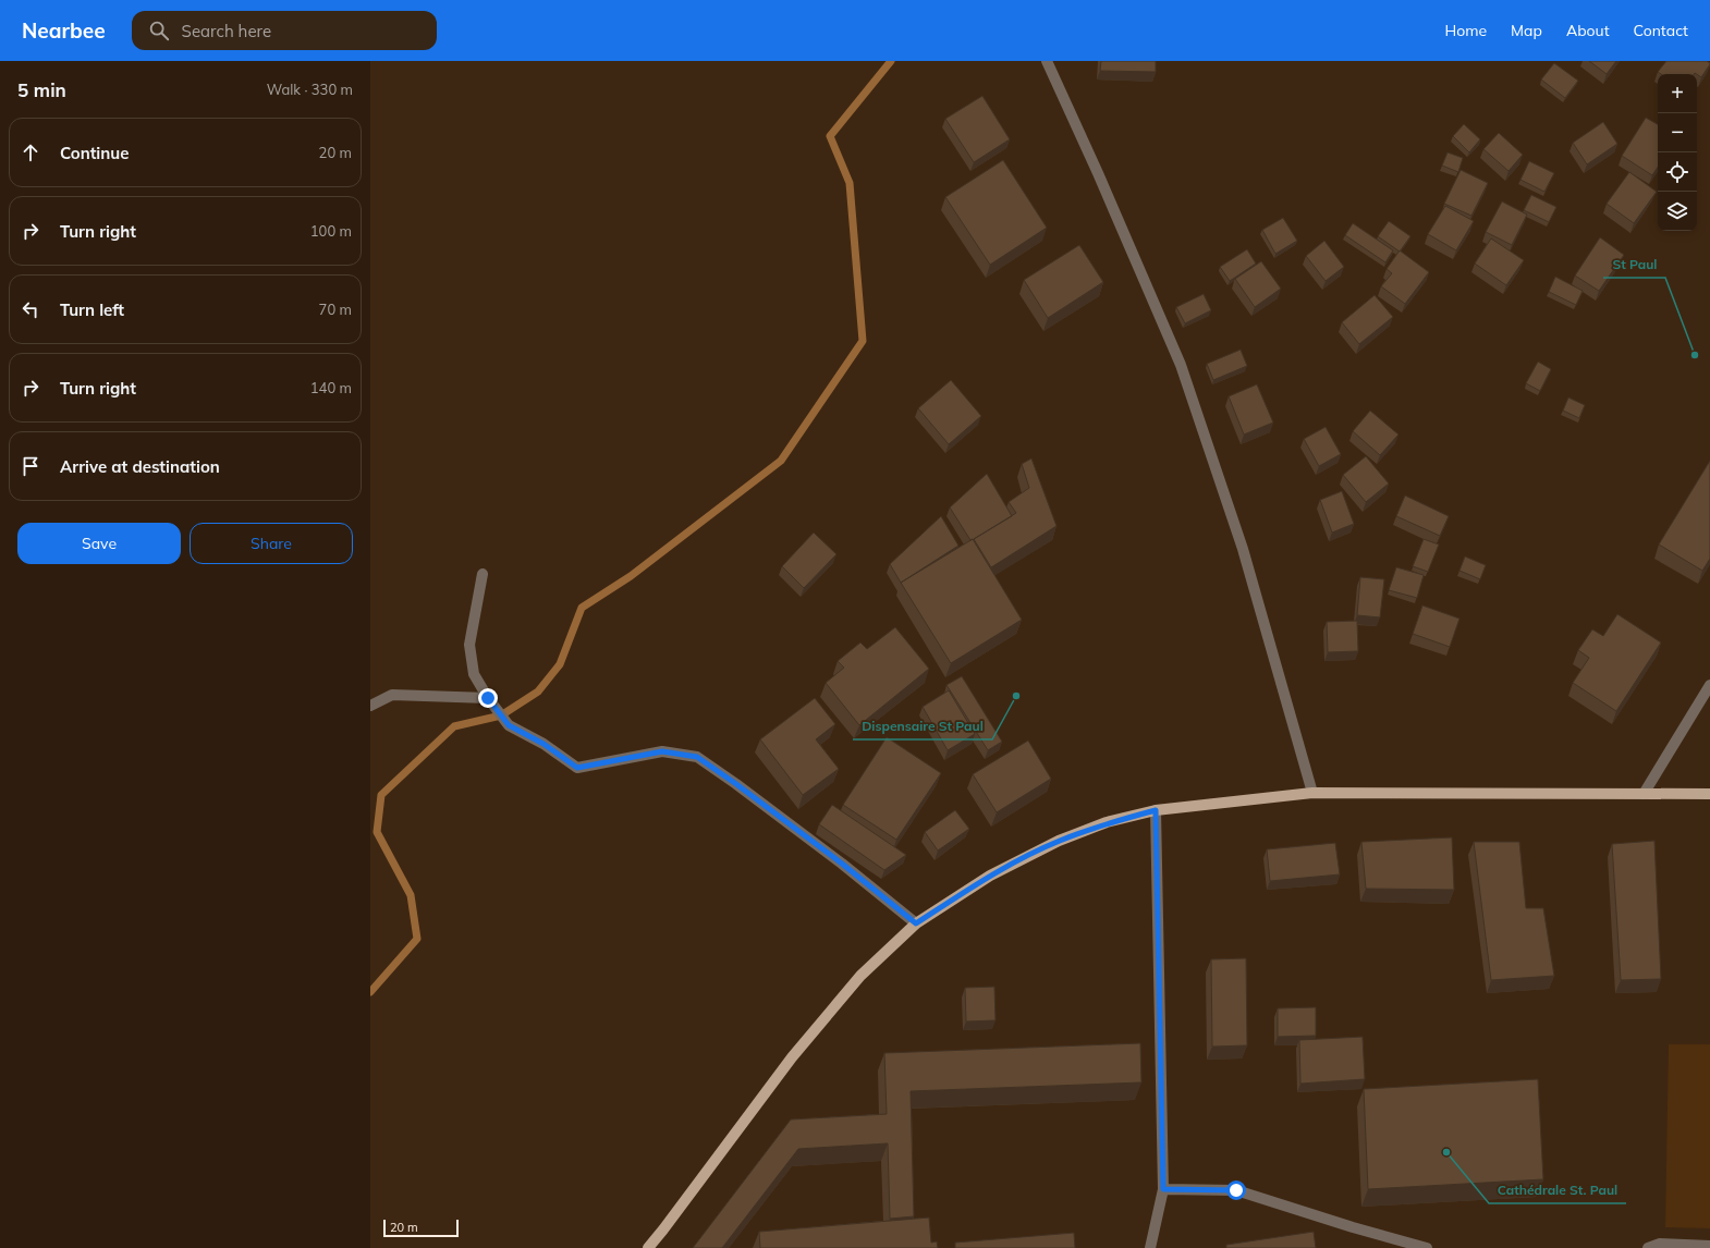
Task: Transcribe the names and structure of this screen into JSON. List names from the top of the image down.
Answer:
{
  "places": ["St Paul", "Dispensaire St Paul", "Cathédrale St. Paul"],
  "scale_bar": "20 m",
  "page": {
    "header": "Nearbee",
    "search": "Search here",
    "nav": [
      "Home",
      "Map",
      "About",
      "Contact"
    ],
    "heading": ["5 min", "Walk · 330 m"],
    "map_buttons": ["+", "−"],
    "list": [
      ["Continue", "20 m"],
      ["Turn right", "100 m"],
      ["Turn left", "70 m"],
      ["Turn right", "140 m"],
      "Arrive at destination"
    ],
    "buttons": ["Save", "Share"],
    "scale": "20 m"
  }
}
